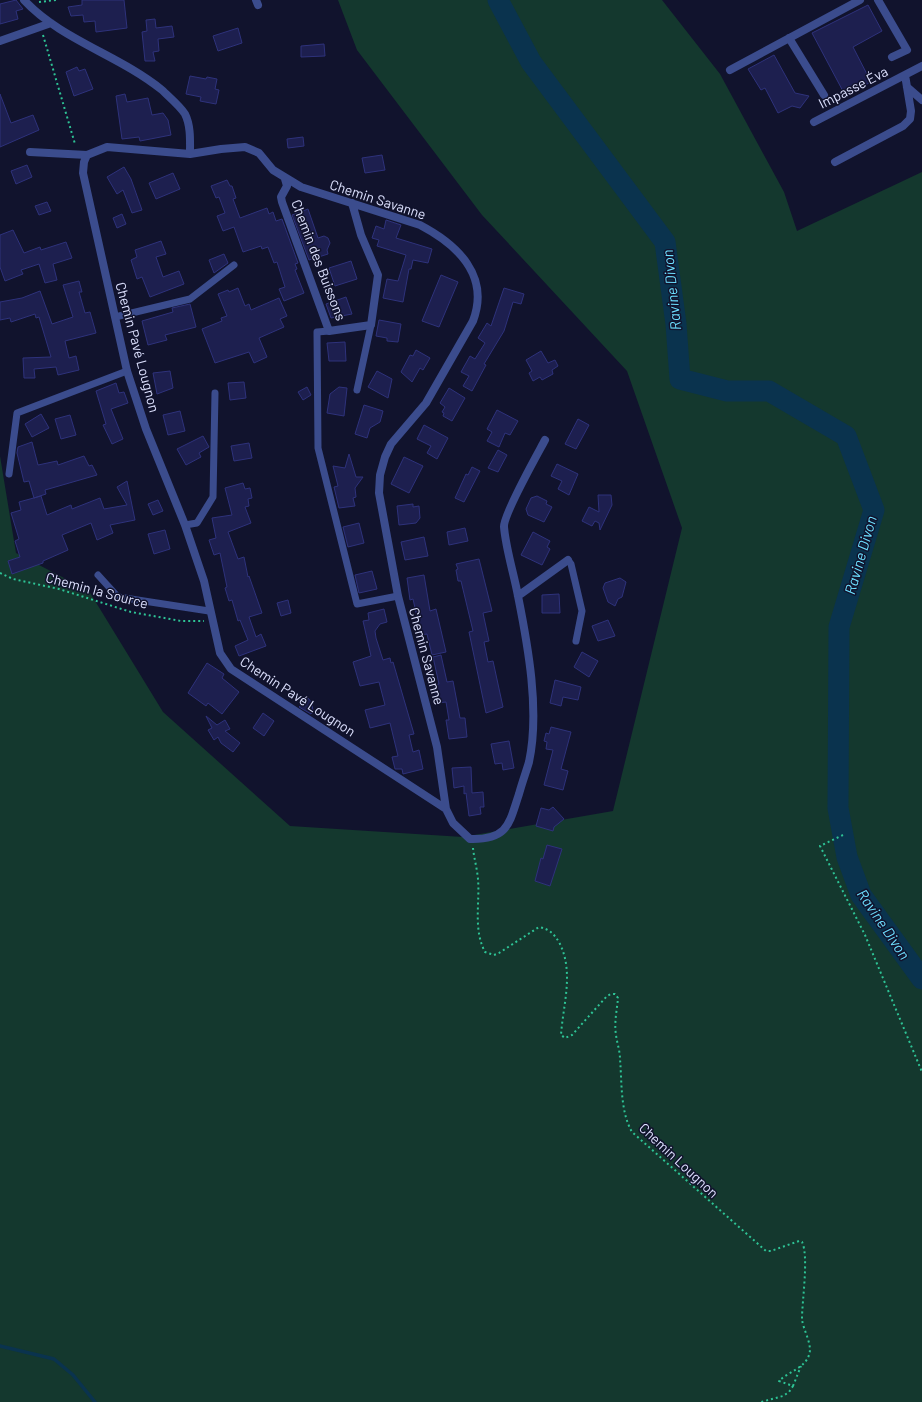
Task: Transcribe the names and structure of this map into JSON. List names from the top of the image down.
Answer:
{
  "streets": {
    "street": [
      "Impasse Éva",
      "Chemin Savanne",
      "Chemin des Buissons",
      "Chemin Pavé Lougnon"
    ],
    "path": ["Chemin la Source", "Chemin Lougnon"]
  },
  "crossings": [
    ["Chemin Savanne", "Chemin des Buissons"],
    ["Chemin Savanne", "Chemin Pavé Lougnon"],
    ["Chemin Savanne", "Chemin Lougnon"],
    ["Chemin Pavé Lougnon", "Chemin la Source"]
  ],
  "water": ["Ravine Divon"]
}
